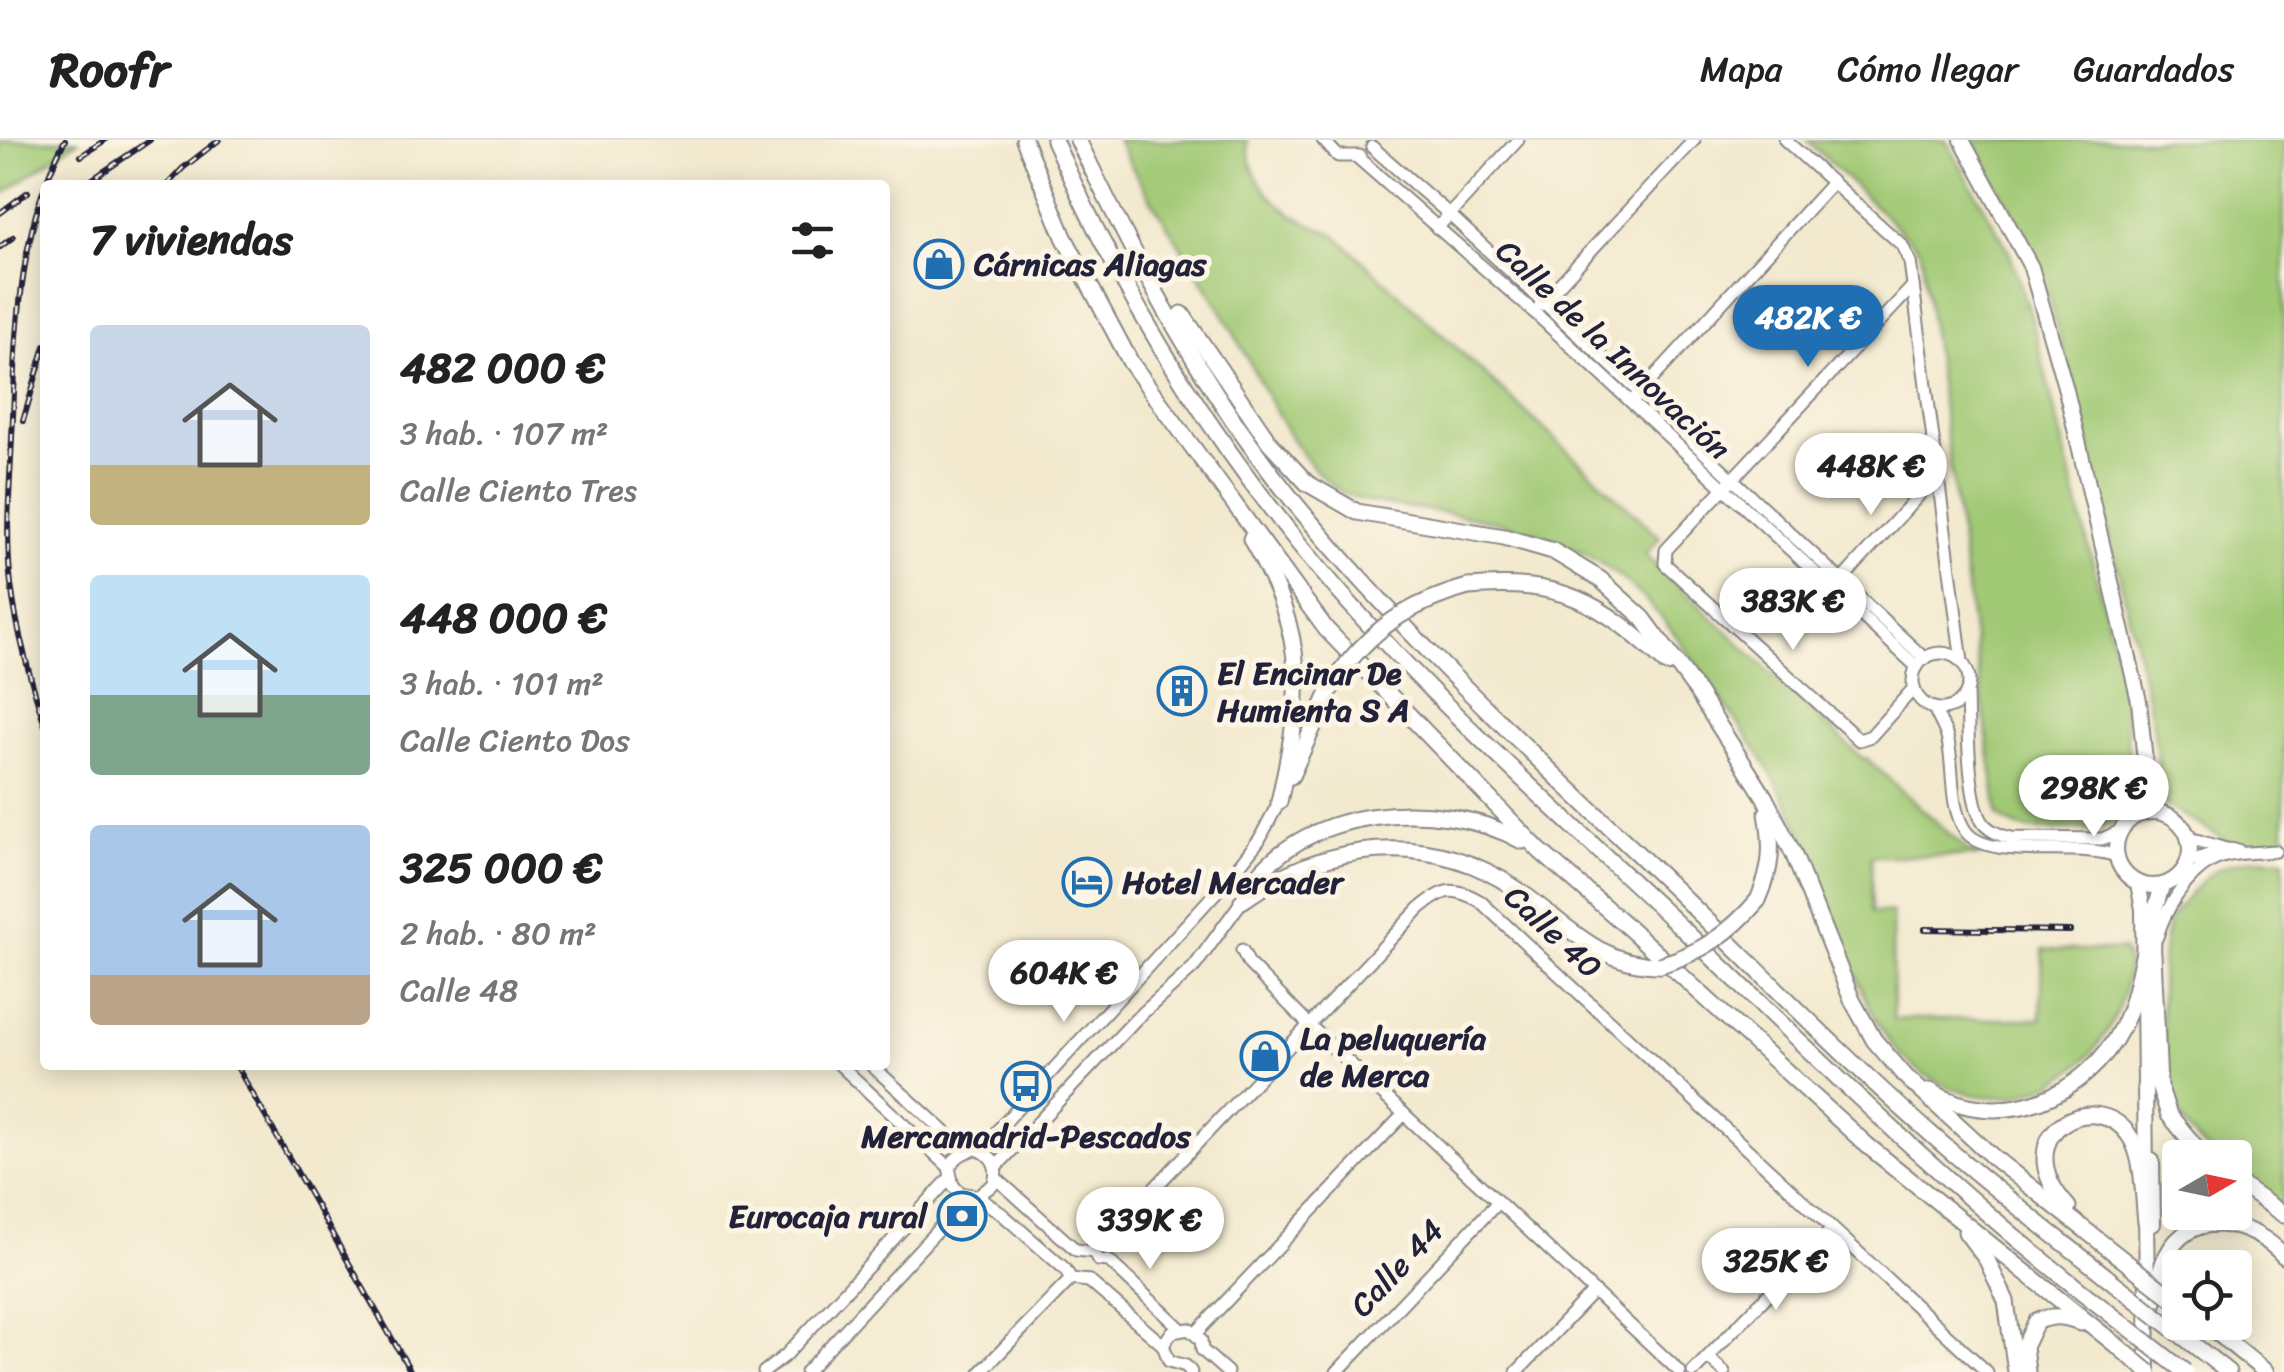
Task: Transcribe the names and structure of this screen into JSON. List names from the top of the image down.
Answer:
{
  "streets": {
    "street": ["Calle de la Innovación", "Calle 40", "Calle 44"]
  },
  "places": {
    "shop": ["Cárnicas Aliagas", "La peluquería de Merca"],
    "building": ["El Encinar De Humienta S A"],
    "hotel": ["Hotel Mercader"],
    "bus stop": ["Mercamadrid-Pescados"],
    "bank": ["Eurocaja rural"]
  },
  "north": "right",
  "page": {
    "header": "Roofr",
    "nav": ["Mapa", "Cómo llegar", "Guardados"],
    "heading": "7 viviendas",
    "price": [
      "482K €",
      "448K €",
      "383K €",
      "298K €",
      "604K €",
      "339K €",
      "325K €"
    ],
    "list": [
      {
        "name": "482 000 €",
        "note": "3 hab. · 107 m² · Calle Ciento Tres"
      },
      {
        "name": "448 000 €",
        "note": "3 hab. · 101 m² · Calle Ciento Dos"
      },
      {
        "name": "325 000 €",
        "note": "2 hab. · 80 m² · Calle 48"
      }
    ]
  }
}
